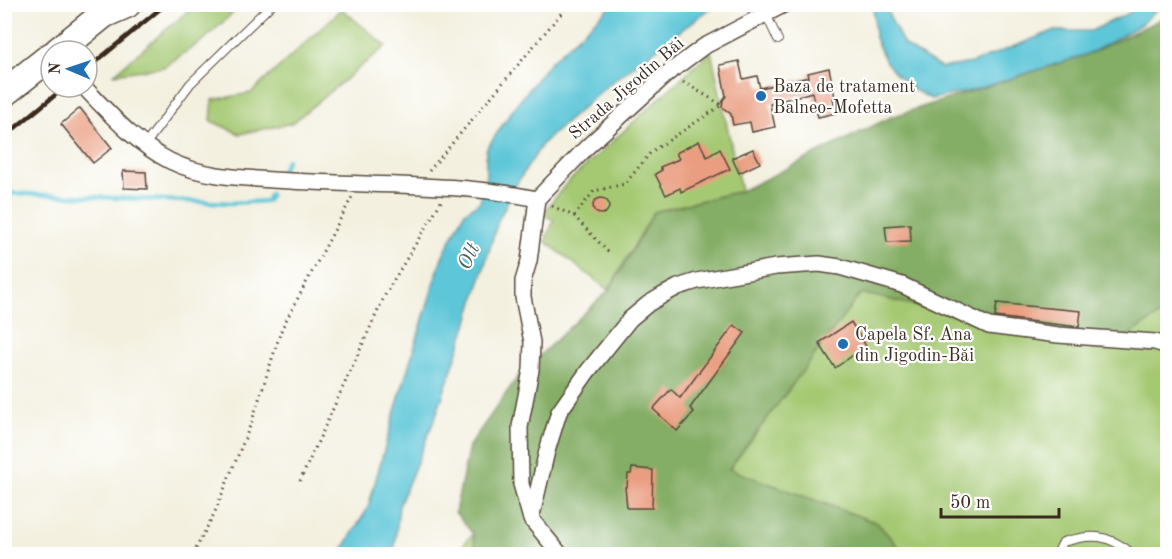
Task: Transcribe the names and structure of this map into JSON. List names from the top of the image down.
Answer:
{
  "streets": {
    "street": ["Strada Jigodin Băi"]
  },
  "water": ["Olt"],
  "places": ["Baza de tratament Balneo-Mofetta", "Capela Sf. Ana din Jigodin-Băi"],
  "scale_bar": "50 m",
  "north": "left"
}
